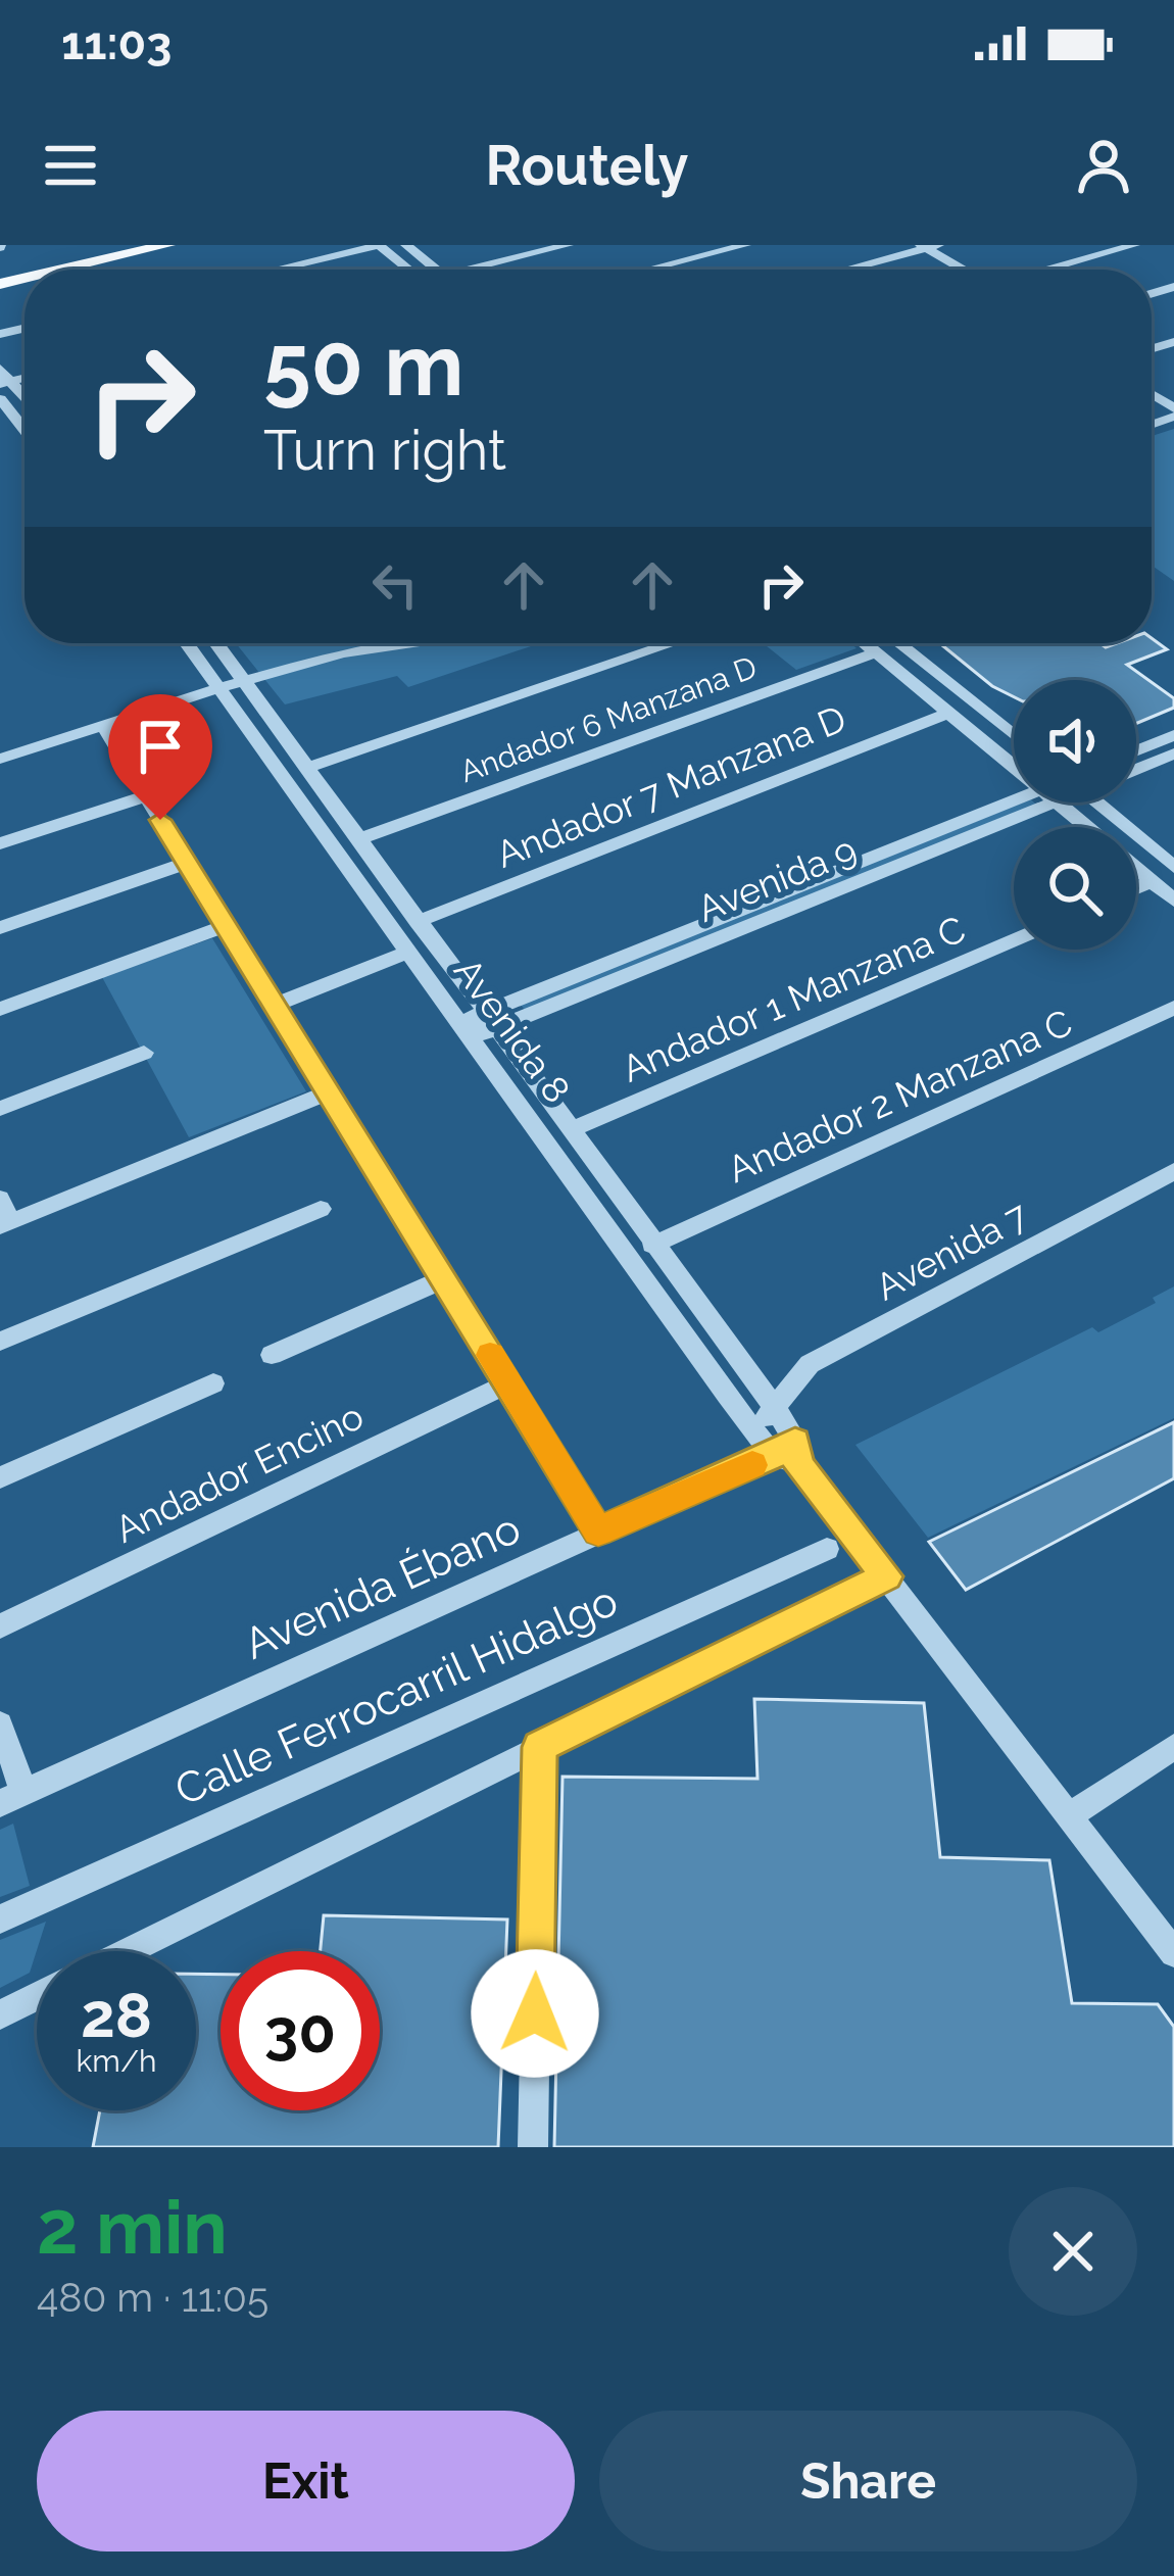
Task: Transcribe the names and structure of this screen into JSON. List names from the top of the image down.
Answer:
{
  "streets": {
    "street": [
      "Andador 6 Manzana D",
      "Andador 7 Manzana D",
      "Avenida 9",
      "Andador 1 Manzana C",
      "Avenida 8",
      "Andador 2 Manzana C",
      "Avenida 7",
      "Andador Encino",
      "Avenida Ébano",
      "Calle Ferrocarril Hidalgo"
    ]
  },
  "crossings": [
    ["Andador 6 Manzana D", "Avenida 8"],
    ["Andador 7 Manzana D", "Avenida 8"],
    ["Avenida 9", "Avenida 8"],
    ["Andador 1 Manzana C", "Avenida 8"],
    ["Avenida 8", "Andador 2 Manzana C"],
    ["Avenida 8", "Avenida 7"],
    ["Avenida 8", "Avenida Ébano"]
  ],
  "page": {
    "status": "11:03",
    "header": "Routely",
    "turn": ["50 m", "Turn right"],
    "speed": "28 km/h",
    "limit": "30",
    "heading": ["2 min", "480 m · 11:05"],
    "buttons": ["Exit", "Share"]
  }
}
